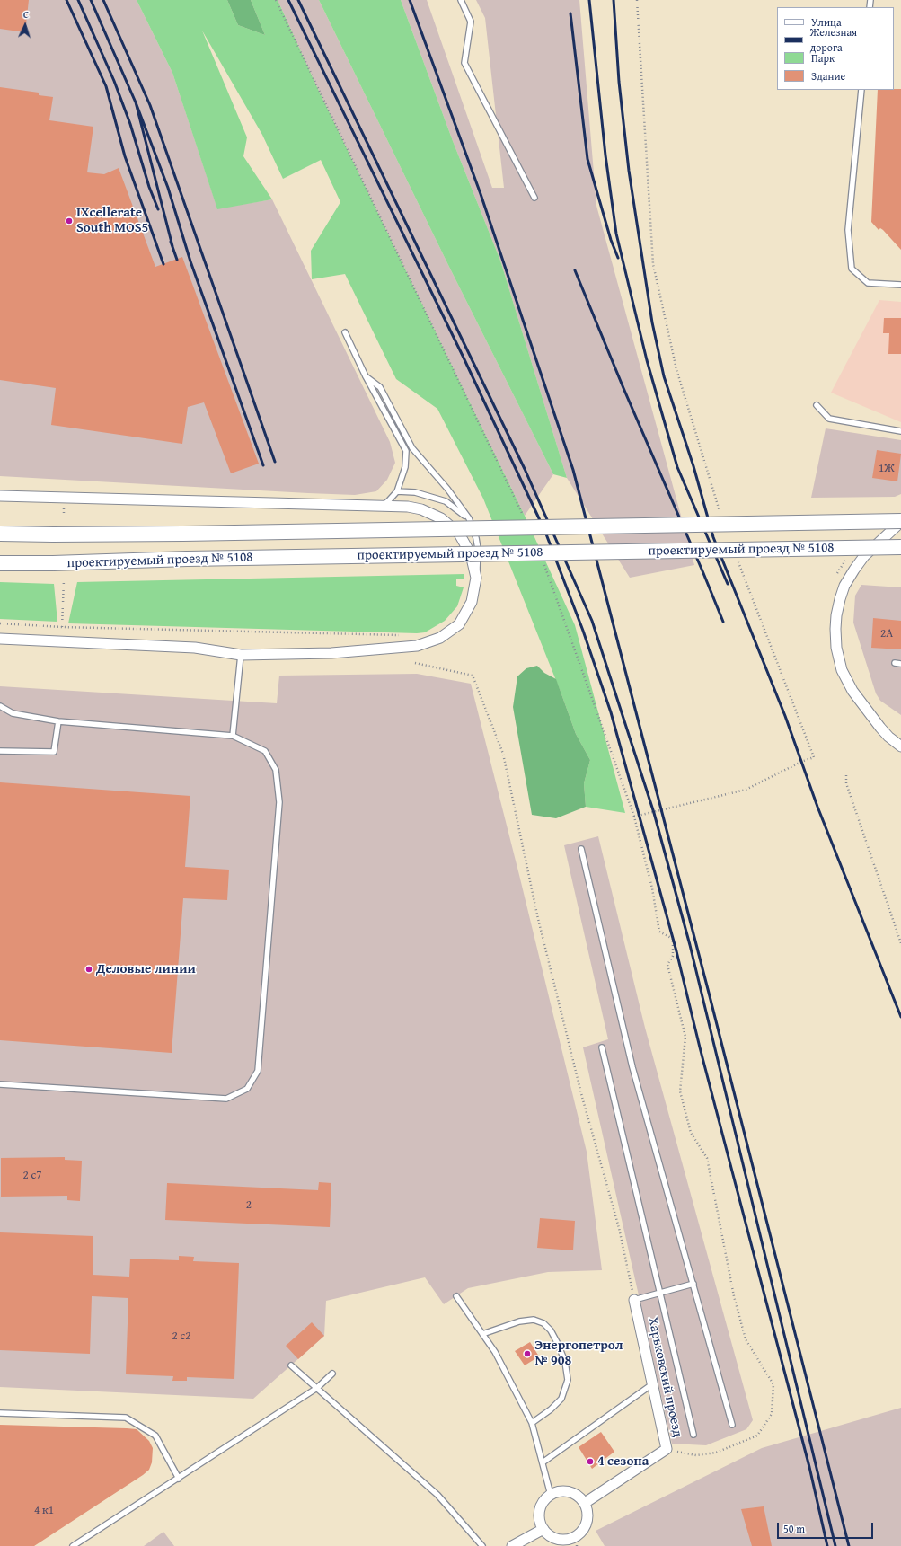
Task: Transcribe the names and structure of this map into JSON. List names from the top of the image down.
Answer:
{
  "streets": {
    "main road": ["проектируемый проезд № 5108"],
    "street": ["Харьковский проезд"]
  },
  "places": [
    "IXcellerate South MOS5",
    "Деловые линии",
    "Энергопетрол № 908",
    "4 сезона"
  ],
  "house_numbers": [
    "1Ж",
    "2А",
    "2 с7",
    "2",
    "2 с2",
    "4 к1"
  ],
  "legend": [
    "Улица",
    "Железная дорога",
    "Парк",
    "Здание"
  ],
  "scale_bar": "50 m",
  "north": "top"
}
